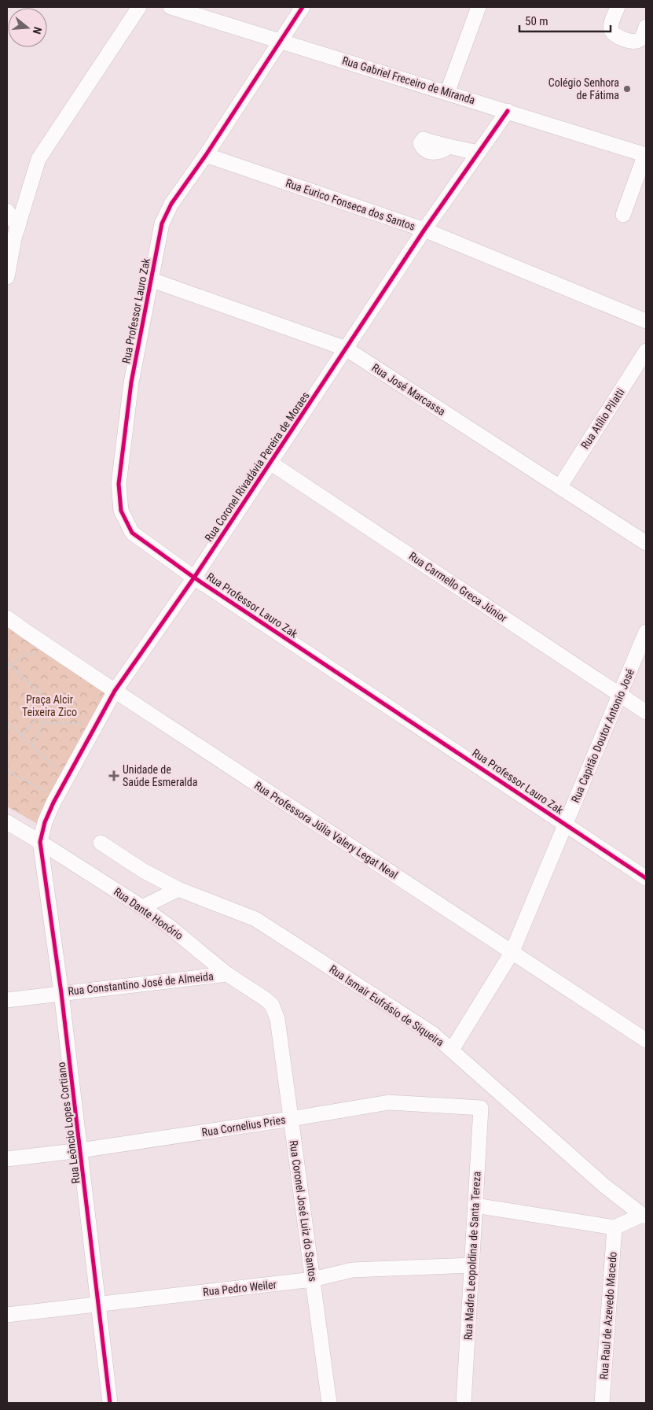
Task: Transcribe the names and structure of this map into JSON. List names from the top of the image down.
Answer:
{
  "streets": {
    "street": [
      "Rua Gabriel Freceiro de Miranda",
      "Rua Eurico Fonseca dos Santos",
      "Rua Professor Lauro Zak",
      "Rua José Marcassa",
      "Rua Atílio Pilatti",
      "Rua Coronel Rivadávia Pereira de Moraes",
      "Rua Carmello Greca Júnior",
      "Rua Capitão Doutor Antonio José",
      "Rua Professora Júlia Valery Legat Neal",
      "Rua Dante Honório",
      "Rua Constantino José de Almeida",
      "Rua Ismair Eufrásio de Siqueira",
      "Rua Leôncio Lopes Cortiano",
      "Rua Cornelius Pries",
      "Rua Coronel José Luiz do Santos",
      "Rua Madre Leopoldina de Santa Tereza",
      "Rua Pedro Weiler",
      "Rua Raul de Azevedo Macedo"
    ]
  },
  "crossings": [
    ["Rua Gabriel Freceiro de Miranda", "Rua Professor Lauro Zak"],
    ["Rua Gabriel Freceiro de Miranda", "Rua Coronel Rivadávia Pereira de Moraes"],
    ["Rua Eurico Fonseca dos Santos", "Rua Professor Lauro Zak"],
    ["Rua Eurico Fonseca dos Santos", "Rua Coronel Rivadávia Pereira de Moraes"],
    ["Rua Professor Lauro Zak", "Rua José Marcassa"],
    ["Rua Professor Lauro Zak", "Rua Coronel Rivadávia Pereira de Moraes"],
    ["Rua Professor Lauro Zak", "Rua Capitão Doutor Antonio José"],
    ["Rua José Marcassa", "Rua Atílio Pilatti"],
    ["Rua José Marcassa", "Rua Coronel Rivadávia Pereira de Moraes"],
    ["Rua Coronel Rivadávia Pereira de Moraes", "Rua Carmello Greca Júnior"],
    ["Rua Coronel Rivadávia Pereira de Moraes", "Rua Professora Júlia Valery Legat Neal"],
    ["Rua Coronel Rivadávia Pereira de Moraes", "Rua Dante Honório"],
    ["Rua Coronel Rivadávia Pereira de Moraes", "Rua Leôncio Lopes Cortiano"],
    ["Rua Carmello Greca Júnior", "Rua Capitão Doutor Antonio José"],
    ["Rua Capitão Doutor Antonio José", "Rua Professora Júlia Valery Legat Neal"],
    ["Rua Capitão Doutor Antonio José", "Rua Ismair Eufrásio de Siqueira"],
    ["Rua Dante Honório", "Rua Constantino José de Almeida"],
    ["Rua Dante Honório", "Rua Leôncio Lopes Cortiano"],
    ["Rua Dante Honório", "Rua Coronel José Luiz do Santos"],
    ["Rua Constantino José de Almeida", "Rua Leôncio Lopes Cortiano"],
    ["Rua Leôncio Lopes Cortiano", "Rua Cornelius Pries"],
    ["Rua Leôncio Lopes Cortiano", "Rua Pedro Weiler"],
    ["Rua Cornelius Pries", "Rua Coronel José Luiz do Santos"],
    ["Rua Cornelius Pries", "Rua Madre Leopoldina de Santa Tereza"],
    ["Rua Coronel José Luiz do Santos", "Rua Pedro Weiler"],
    ["Rua Madre Leopoldina de Santa Tereza", "Rua Pedro Weiler"]
  ],
  "parks": ["Praça Alcir Teixeira Zico"],
  "places": {
    "other": ["Colégio Senhora de Fátima"],
    "health": ["Unidade de Saúde Esmeralda"]
  },
  "scale_bar": "50 m",
  "north": "right"
}
